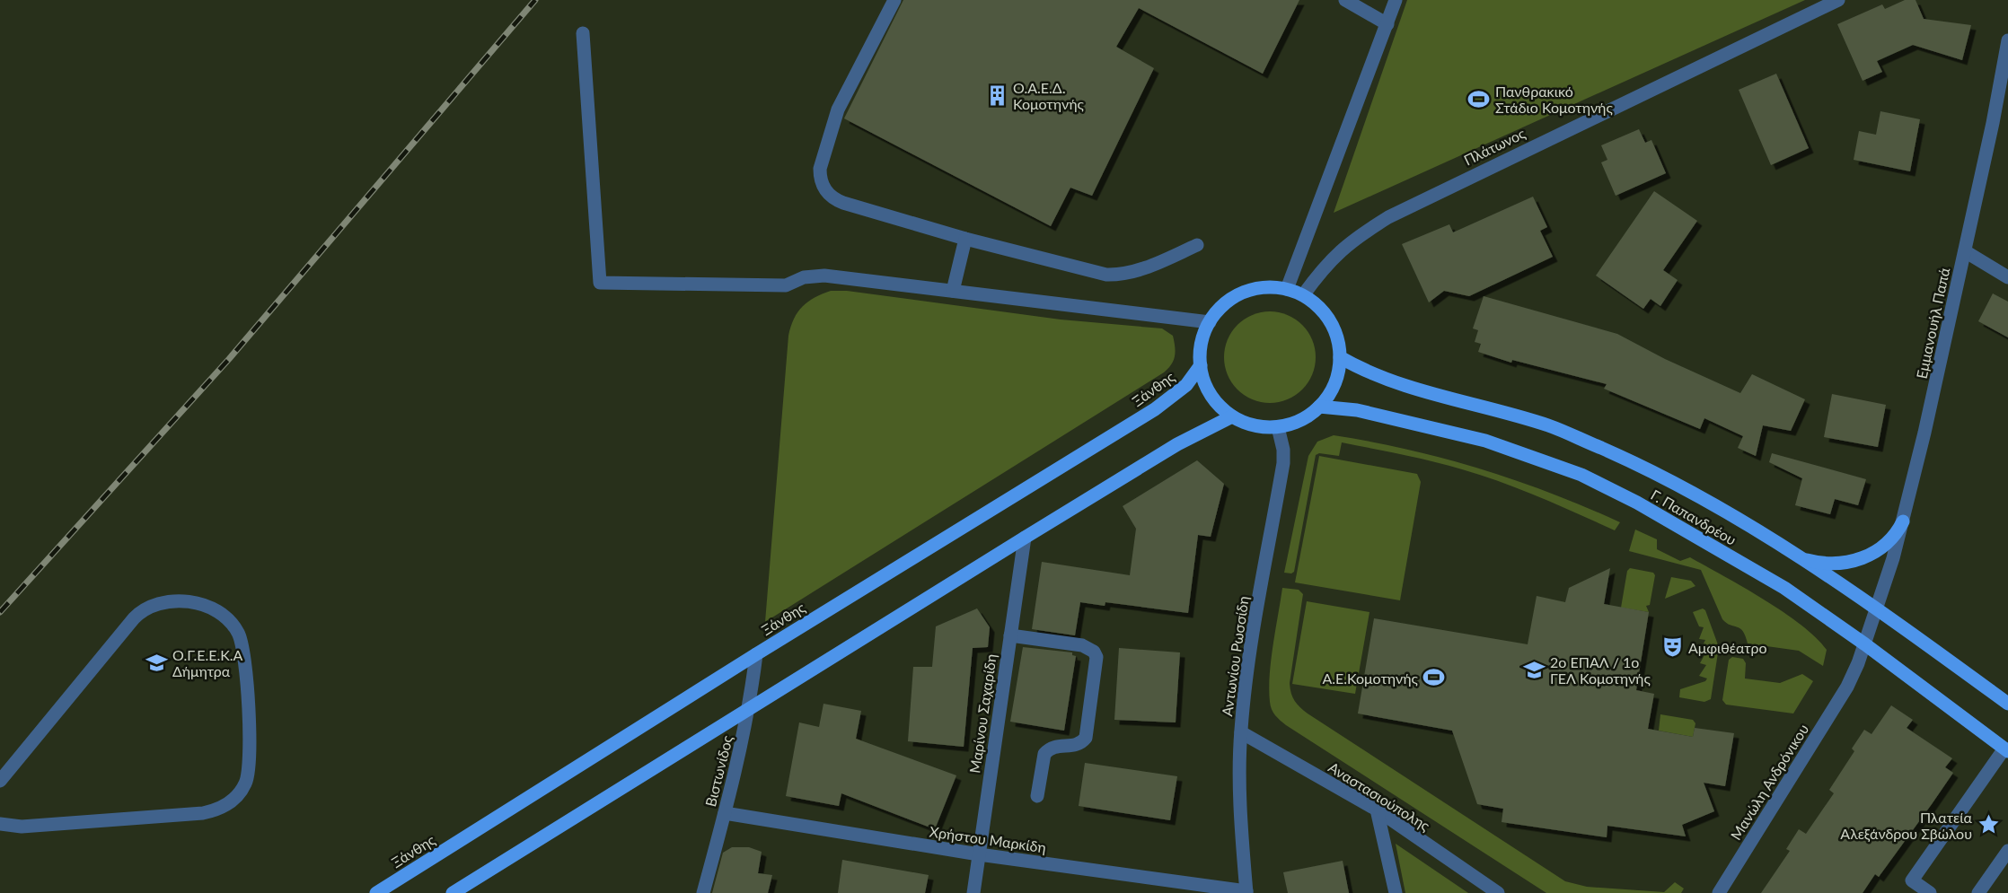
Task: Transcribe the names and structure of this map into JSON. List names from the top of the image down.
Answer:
{
  "streets": {
    "main road": ["Ξάνθης", "Γ. Παπανδρέου"],
    "street": [
      "Πλάτωνος",
      "Εμμανουήλ Παπά",
      "Αντωνίου Ρωσσίδη",
      "Μαρίνου Σαχαρίδη",
      "Βιστωνίδος",
      "Μανώλη Ανδρόνικου",
      "Αναστασιούπολης",
      "Χρήστου Μαρκίδη"
    ]
  },
  "crossings": [
    ["Πλάτωνος", "Ξάνθης"],
    ["Πλάτωνος", "Γ. Παπανδρέου"],
    ["Πλάτωνος", "Αντωνίου Ρωσσίδη"],
    ["Εμμανουήλ Παπά", "Γ. Παπανδρέου"],
    ["Εμμανουήλ Παπά", "Μανώλη Ανδρόνικου"],
    ["Ξάνθης", "Γ. Παπανδρέου"],
    ["Ξάνθης", "Αντωνίου Ρωσσίδη"],
    ["Ξάνθης", "Βιστωνίδος"],
    ["Γ. Παπανδρέου", "Αντωνίου Ρωσσίδη"],
    ["Γ. Παπανδρέου", "Μανώλη Ανδρόνικου"],
    ["Αντωνίου Ρωσσίδη", "Αναστασιούπολης"],
    ["Αντωνίου Ρωσσίδη", "Χρήστου Μαρκίδη"],
    ["Μαρίνου Σαχαρίδη", "Χρήστου Μαρκίδη"],
    ["Βιστωνίδος", "Χρήστου Μαρκίδη"]
  ],
  "places": {
    "building": ["Ο.Α.Ε.Δ. Κομοτηνής"],
    "sports": ["Πανθρακικό Στάδιο Κομοτηνής", "Α.Ε.Κομοτηνής"],
    "theatre": ["Αμφιθέατρο"],
    "school or university": ["Ο.Γ.Ε.Ε.Κ.Α Δήμητρα", "2ο ΕΠΑΛ / 1ο ΓΕΛ Κομοτηνής"],
    "place": ["Πλατεία Αλεξάνδρου Σβώλου"]
  }
}
